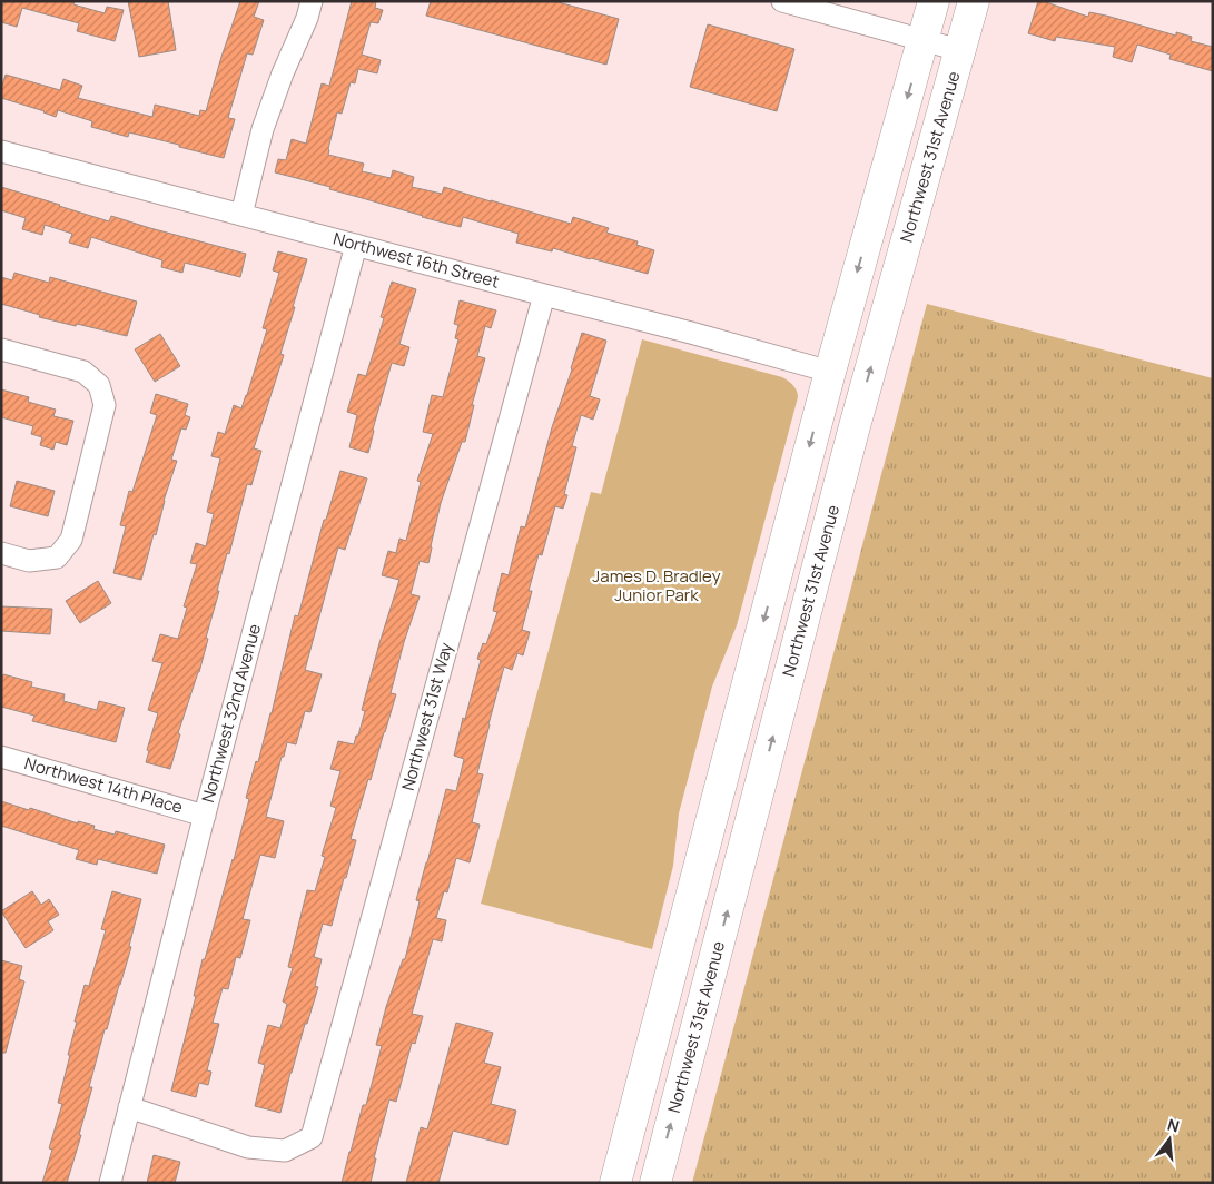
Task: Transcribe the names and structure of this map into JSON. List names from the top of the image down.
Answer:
{
  "streets": {
    "main road": ["Northwest 31st Avenue"],
    "street": [
      "Northwest 16th Street",
      "Northwest 32nd Avenue",
      "Northwest 31st Way",
      "Northwest 14th Place"
    ]
  },
  "crossings": [
    ["Northwest 16th Street", "Northwest 32nd Avenue"],
    ["Northwest 16th Street", "Northwest 31st Way"],
    ["Northwest 32nd Avenue", "Northwest 31st Way"],
    ["Northwest 32nd Avenue", "Northwest 14th Place"]
  ],
  "parks": ["James D. Bradley Junior Park"],
  "north": "top"
}
